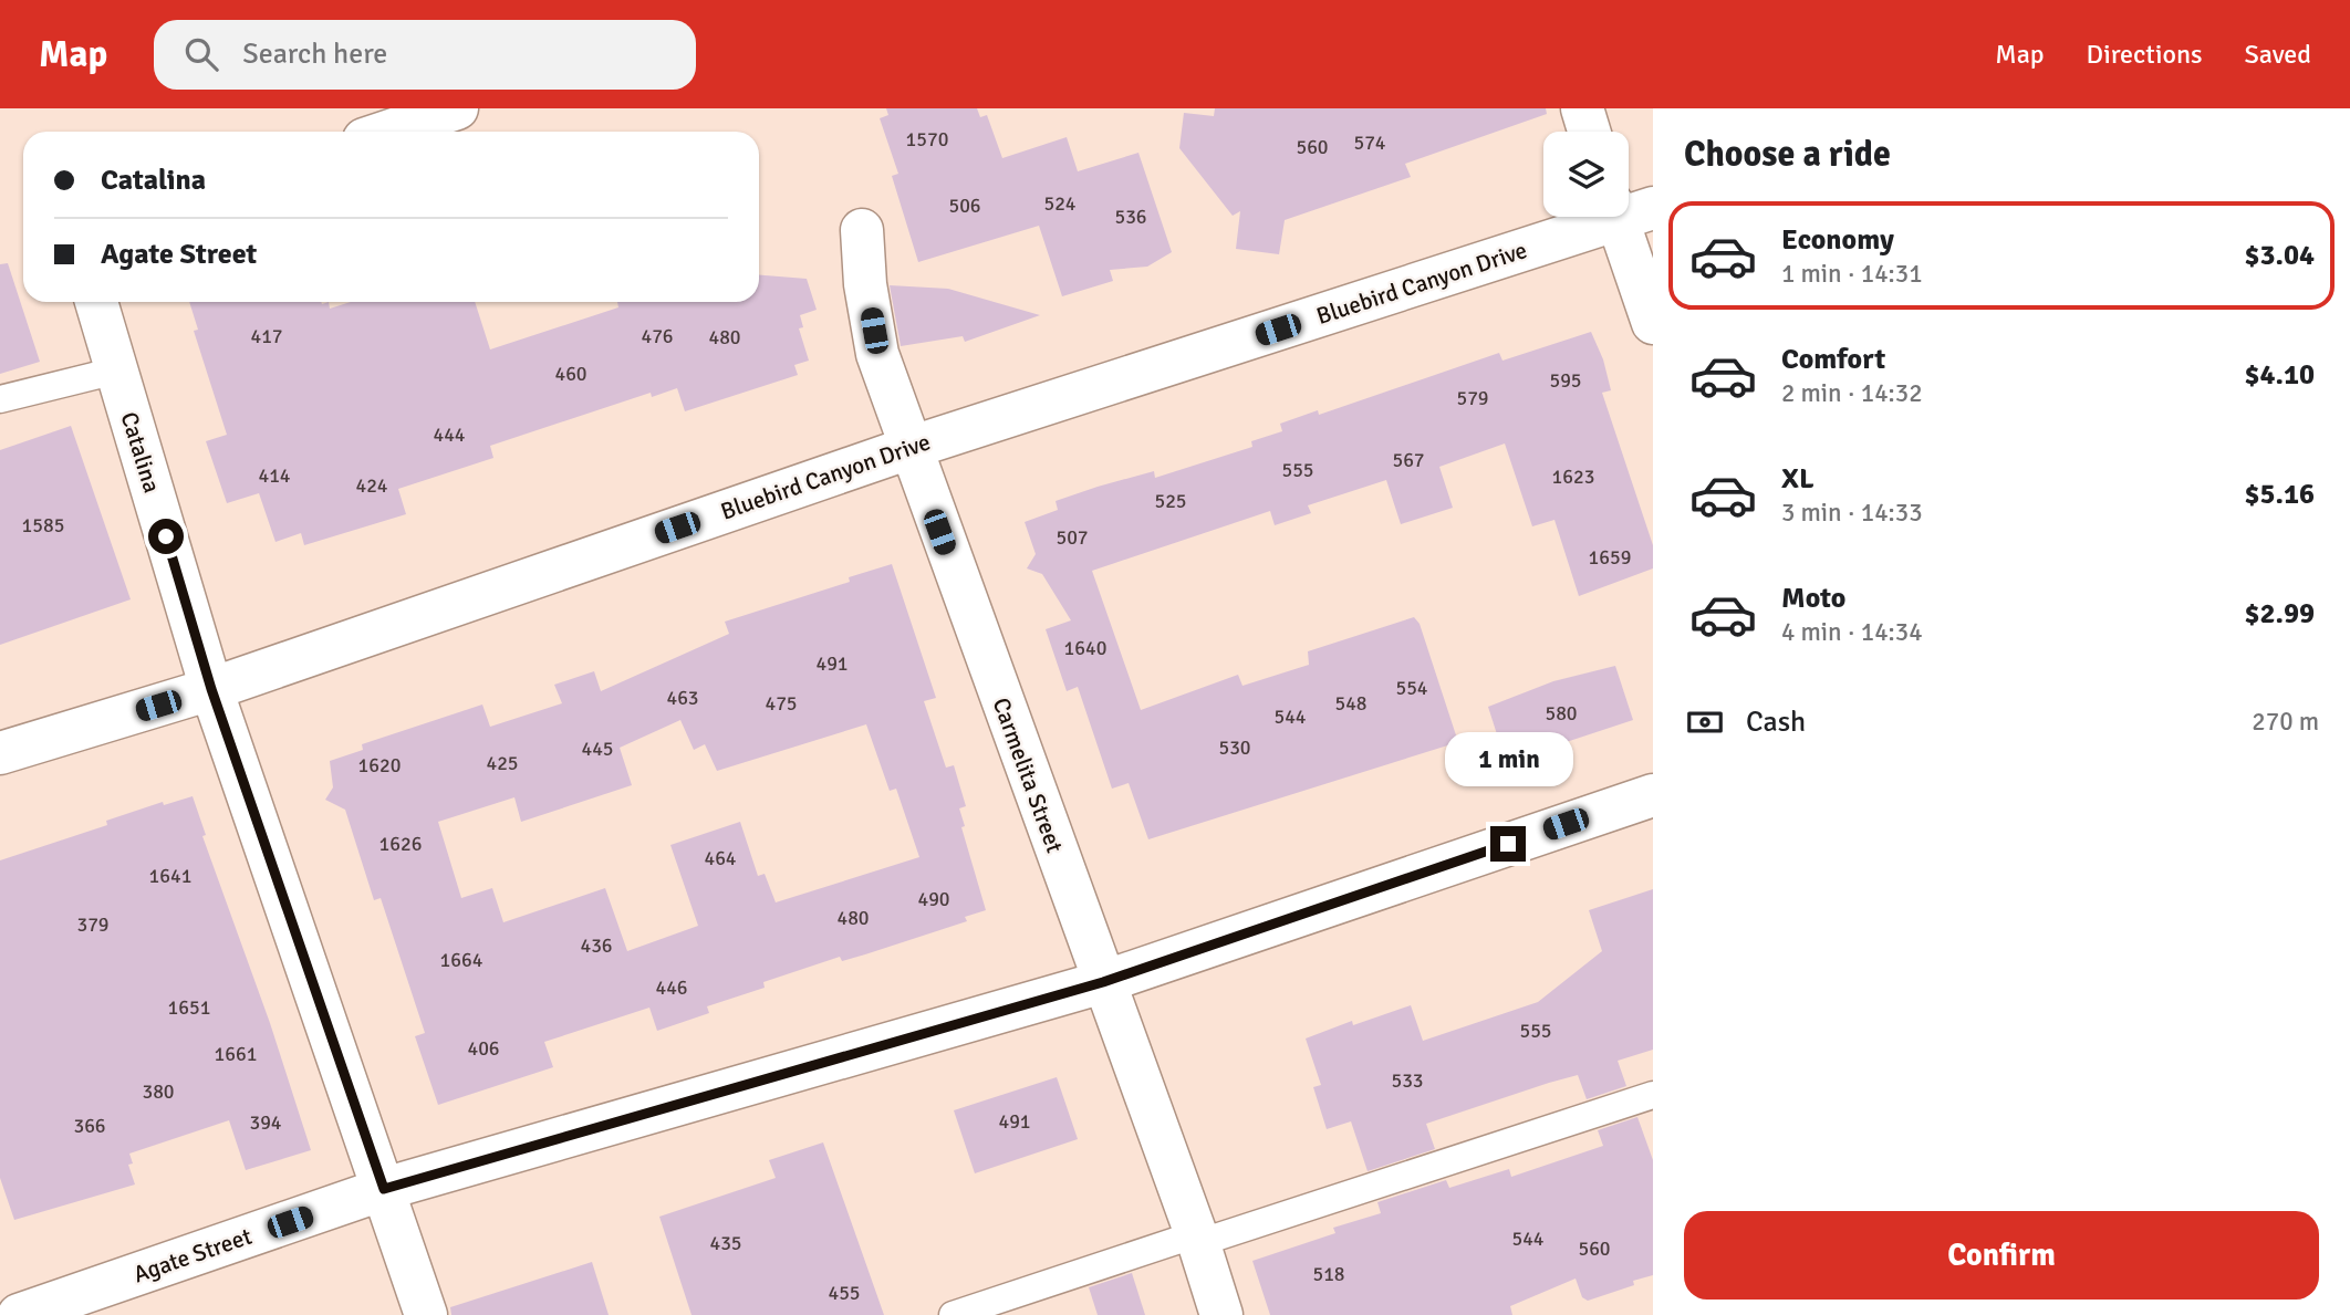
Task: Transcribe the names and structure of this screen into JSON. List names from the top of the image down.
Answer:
{
  "streets": {
    "street": [
      "Bluebird Canyon Drive",
      "Catalina",
      "Carmelita Street",
      "Agate Street"
    ]
  },
  "crossings": [
    ["Bluebird Canyon Drive", "Catalina"],
    ["Bluebird Canyon Drive", "Carmelita Street"],
    ["Catalina", "Agate Street"],
    ["Carmelita Street", "Agate Street"]
  ],
  "house_numbers": [
    "1570",
    "574",
    "560",
    "524",
    "506",
    "536",
    "417",
    "476",
    "480",
    "460",
    "595",
    "579",
    "444",
    "567",
    "555",
    "414",
    "1623",
    "424",
    "525",
    "1585",
    "507",
    "1659",
    "1640",
    "491",
    "554",
    "463",
    "475",
    "548",
    "580",
    "544",
    "530",
    "445",
    "425",
    "1620",
    "1626",
    "464",
    "1641",
    "490",
    "480",
    "379",
    "436",
    "1664",
    "446",
    "1651",
    "555",
    "406",
    "1661",
    "533",
    "380",
    "491",
    "394",
    "366",
    "544",
    "435",
    "560",
    "518",
    "455"
  ],
  "page": {
    "header": "Map",
    "search": "Search here",
    "nav": ["Map", "Directions", "Saved"],
    "heading": "Choose a ride",
    "banner": ["Catalina", "Agate Street"],
    "list": [
      {
        "name": "Economy",
        "note": "1 min · 14:31",
        "value": "$3.04"
      },
      {
        "name": "Comfort",
        "note": "2 min · 14:32",
        "value": "$4.10"
      },
      {
        "name": "XL",
        "note": "3 min · 14:33",
        "value": "$5.16"
      },
      {
        "name": "Moto",
        "note": "4 min · 14:34",
        "value": "$2.99"
      }
    ],
    "pay": ["Cash", "270 m"],
    "bubble": "1 min",
    "buttons": "Confirm"
  }
}
